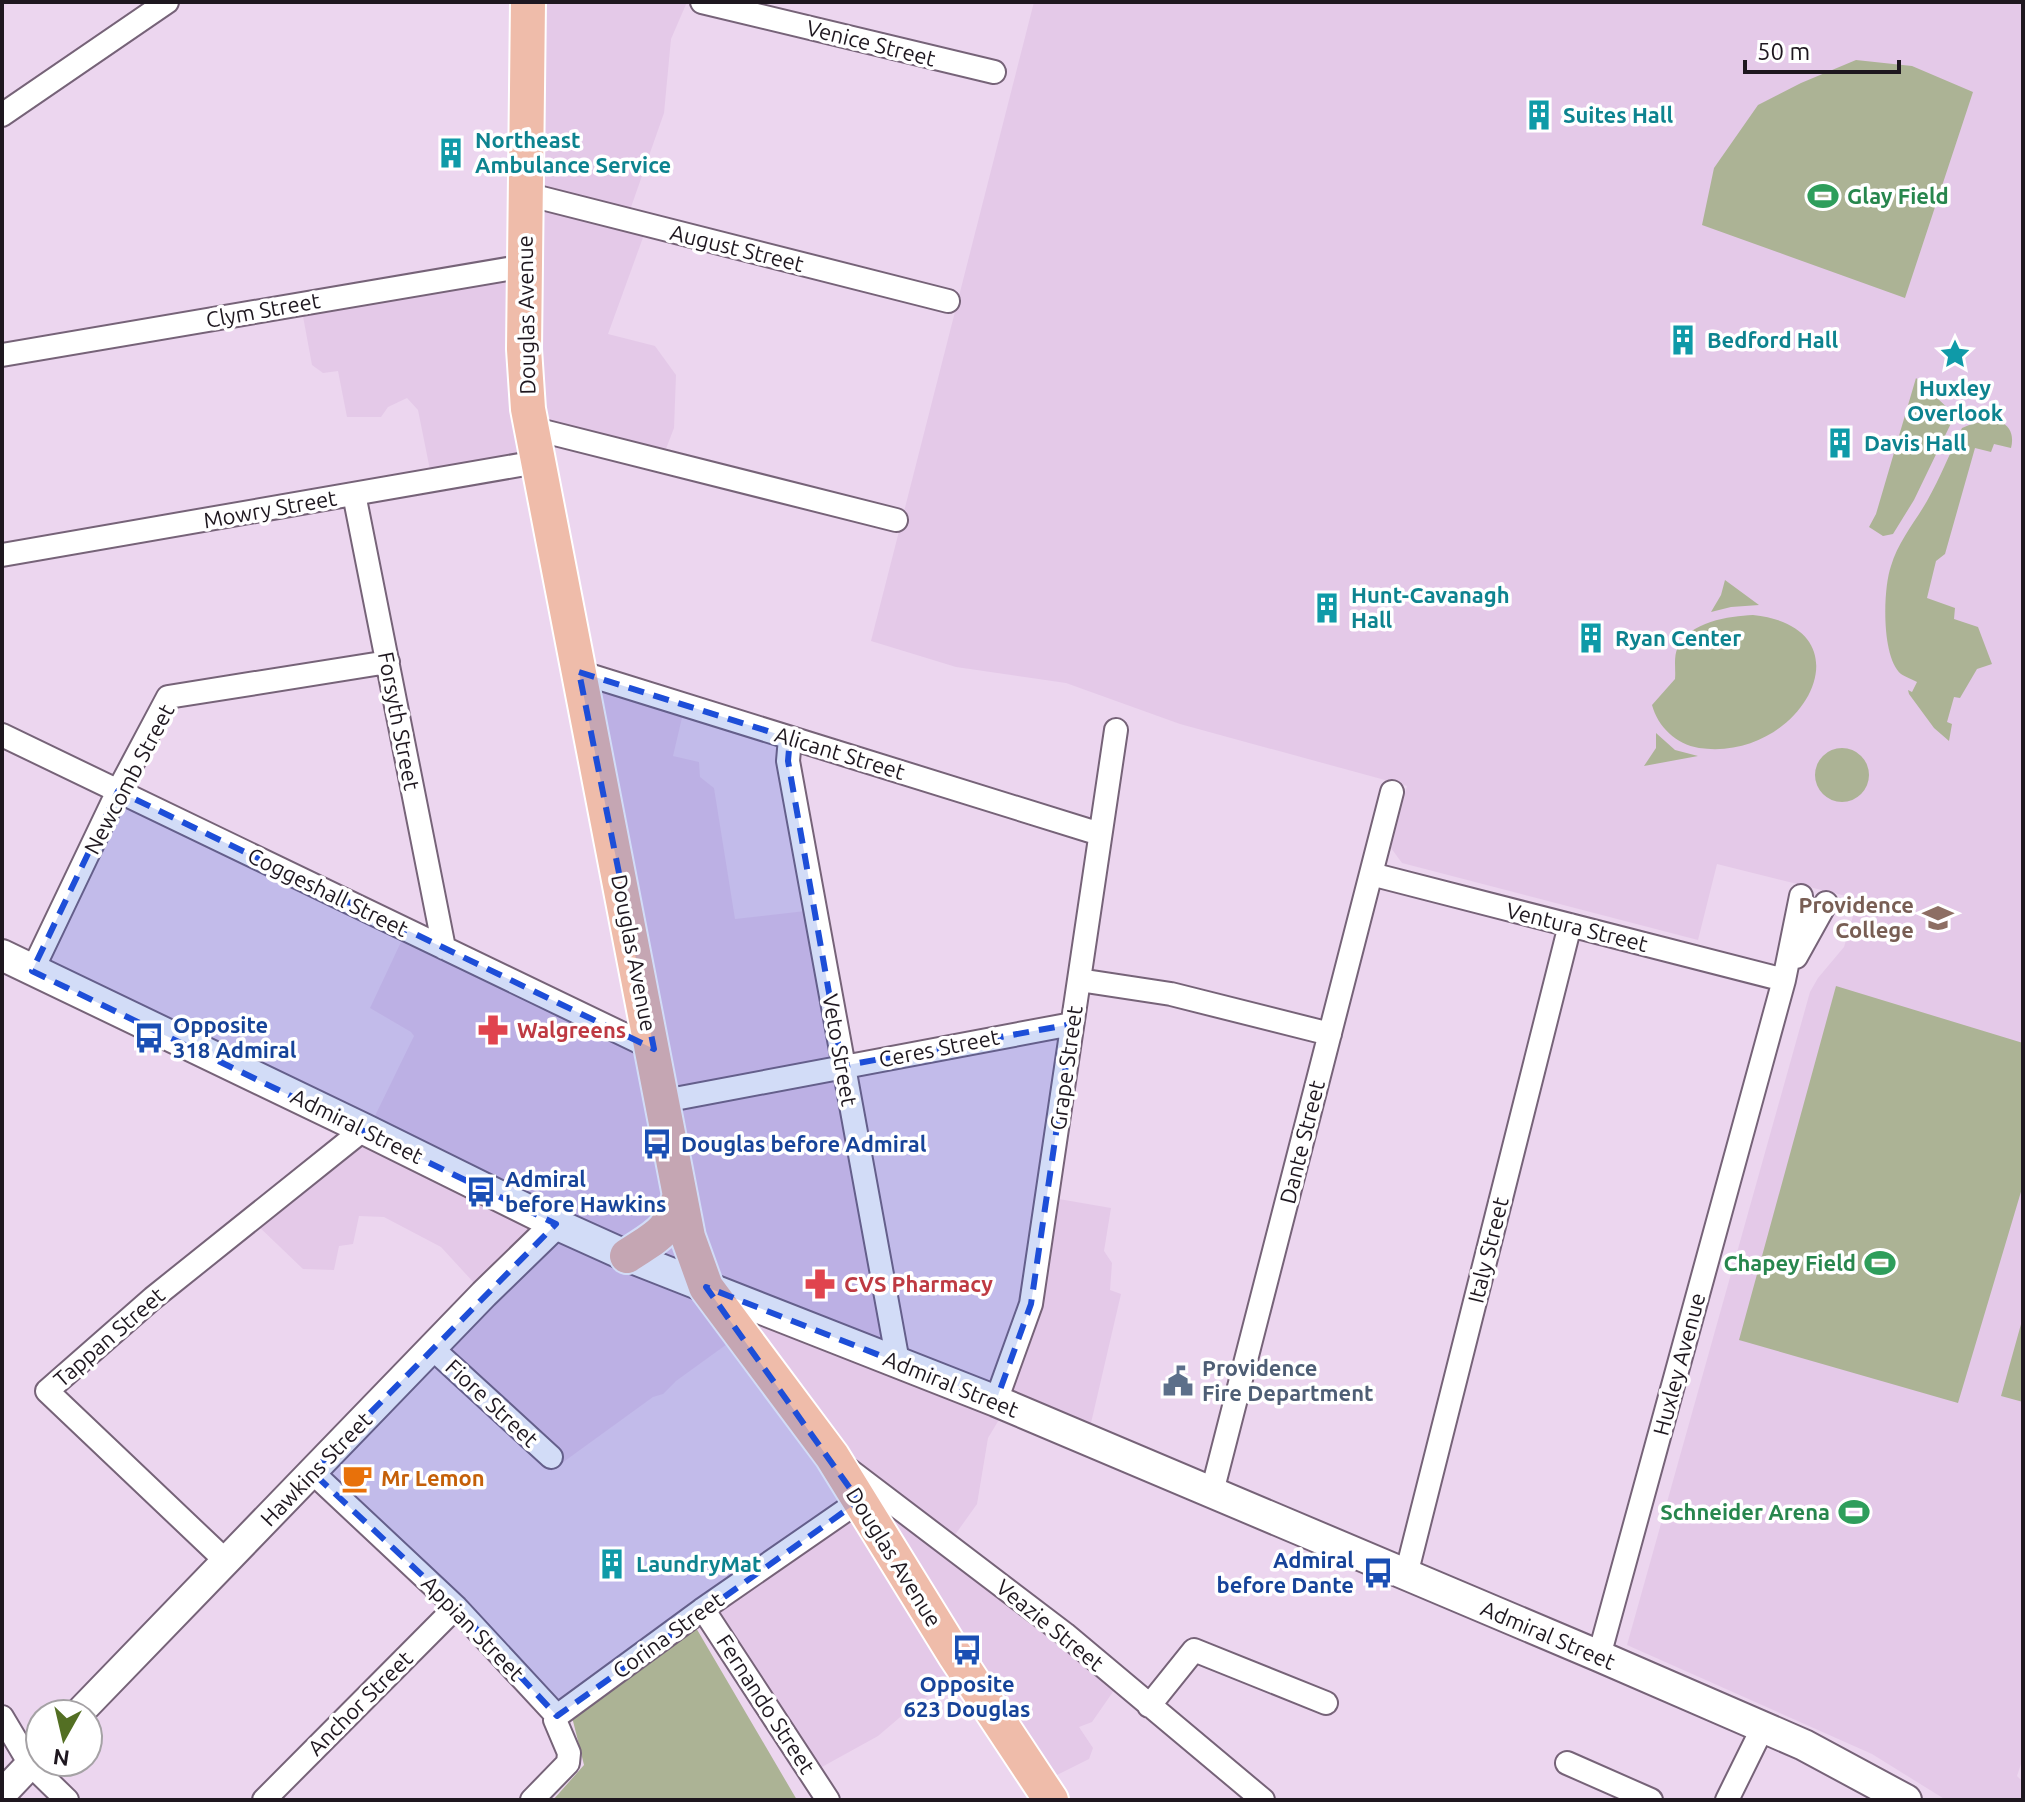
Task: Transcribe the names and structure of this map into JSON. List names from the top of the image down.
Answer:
{
  "streets": {
    "main road": ["Douglas Avenue", "Admiral Street"],
    "street": [
      "Venice Street",
      "August Street",
      "Clym Street",
      "Mowry Street",
      "Forsyth Street",
      "Alicant Street",
      "Newcomb Street",
      "Coggeshall Street",
      "Ventura Street",
      "Ceres Street",
      "Veto Street",
      "Grape Street",
      "Dante Street",
      "Italy Street",
      "Tappan Street",
      "Huxley Avenue",
      "Fiore Street",
      "Hawkins Street",
      "Veazie Street",
      "Appian Street",
      "Corina Street",
      "Anchor Street",
      "Fernando Street"
    ]
  },
  "crossings": [
    ["August Street", "Douglas Avenue"],
    ["Clym Street", "Douglas Avenue"],
    ["Douglas Avenue", "Mowry Street"],
    ["Douglas Avenue", "Alicant Street"],
    ["Douglas Avenue", "Coggeshall Street"],
    ["Douglas Avenue", "Ceres Street"],
    ["Douglas Avenue", "Admiral Street"],
    ["Douglas Avenue", "Veazie Street"],
    ["Douglas Avenue", "Corina Street"],
    ["Mowry Street", "Forsyth Street"],
    ["Forsyth Street", "Newcomb Street"],
    ["Forsyth Street", "Coggeshall Street"],
    ["Alicant Street", "Veto Street"],
    ["Alicant Street", "Grape Street"],
    ["Newcomb Street", "Coggeshall Street"],
    ["Newcomb Street", "Admiral Street"],
    ["Ventura Street", "Dante Street"],
    ["Ventura Street", "Italy Street"],
    ["Ventura Street", "Huxley Avenue"],
    ["Ceres Street", "Veto Street"],
    ["Ceres Street", "Grape Street"],
    ["Veto Street", "Admiral Street"],
    ["Grape Street", "Admiral Street"],
    ["Admiral Street", "Dante Street"],
    ["Admiral Street", "Italy Street"],
    ["Admiral Street", "Tappan Street"],
    ["Admiral Street", "Huxley Avenue"],
    ["Admiral Street", "Hawkins Street"],
    ["Tappan Street", "Hawkins Street"],
    ["Fiore Street", "Hawkins Street"],
    ["Hawkins Street", "Appian Street"],
    ["Appian Street", "Corina Street"],
    ["Appian Street", "Anchor Street"],
    ["Corina Street", "Fernando Street"]
  ],
  "places": {
    "building": [
      "Suites Hall",
      "Northeast Ambulance Service",
      "Bedford Hall",
      "Davis Hall",
      "Hunt-Cavanagh Hall",
      "Ryan Center",
      "LaundryMat"
    ],
    "sports": ["Glay Field", "Chapey Field", "Schneider Arena"],
    "place": ["Huxley Overlook"],
    "school or university": ["Providence College"],
    "pharmacy": ["Walgreens", "CVS Pharmacy"],
    "bus stop": [
      "Opposite 318 Admiral",
      "Douglas before Admiral",
      "Admiral before Hawkins",
      "Admiral before Dante",
      "Opposite 623 Douglas"
    ],
    "public building": ["Providence Fire Department"],
    "cafe": ["Mr Lemon"]
  },
  "scale_bar": "50 m",
  "north": "bottom"
}
